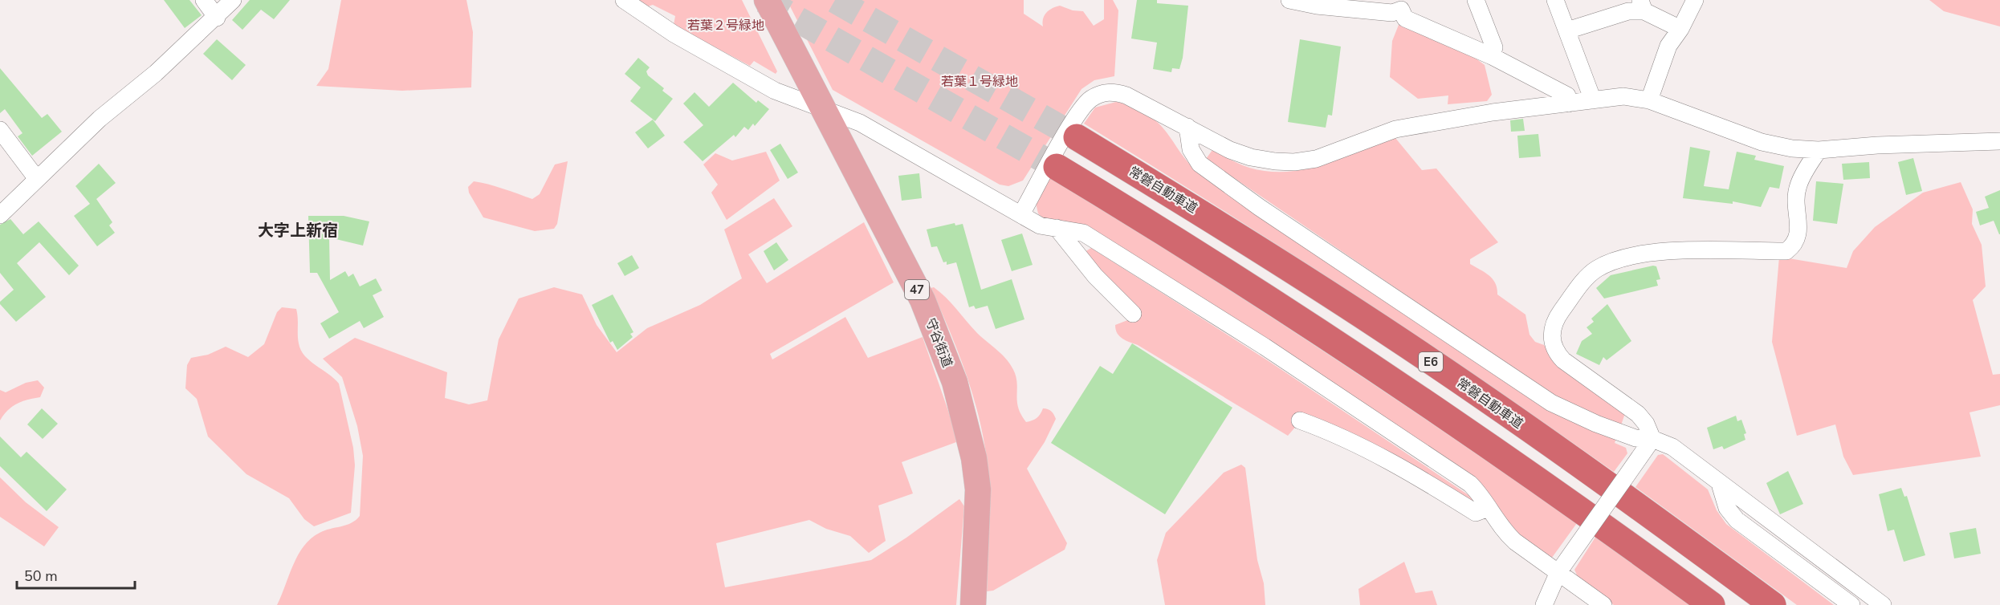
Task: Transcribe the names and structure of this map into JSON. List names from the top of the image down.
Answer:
{
  "streets": {
    "highway": ["常磐自動車道", "E6"],
    "main road": ["47", "守谷街道"]
  },
  "districts": ["大字上新宿"],
  "parks": ["若葉２号緑地", "若葉１号緑地"],
  "scale_bar": "50 m"
}
